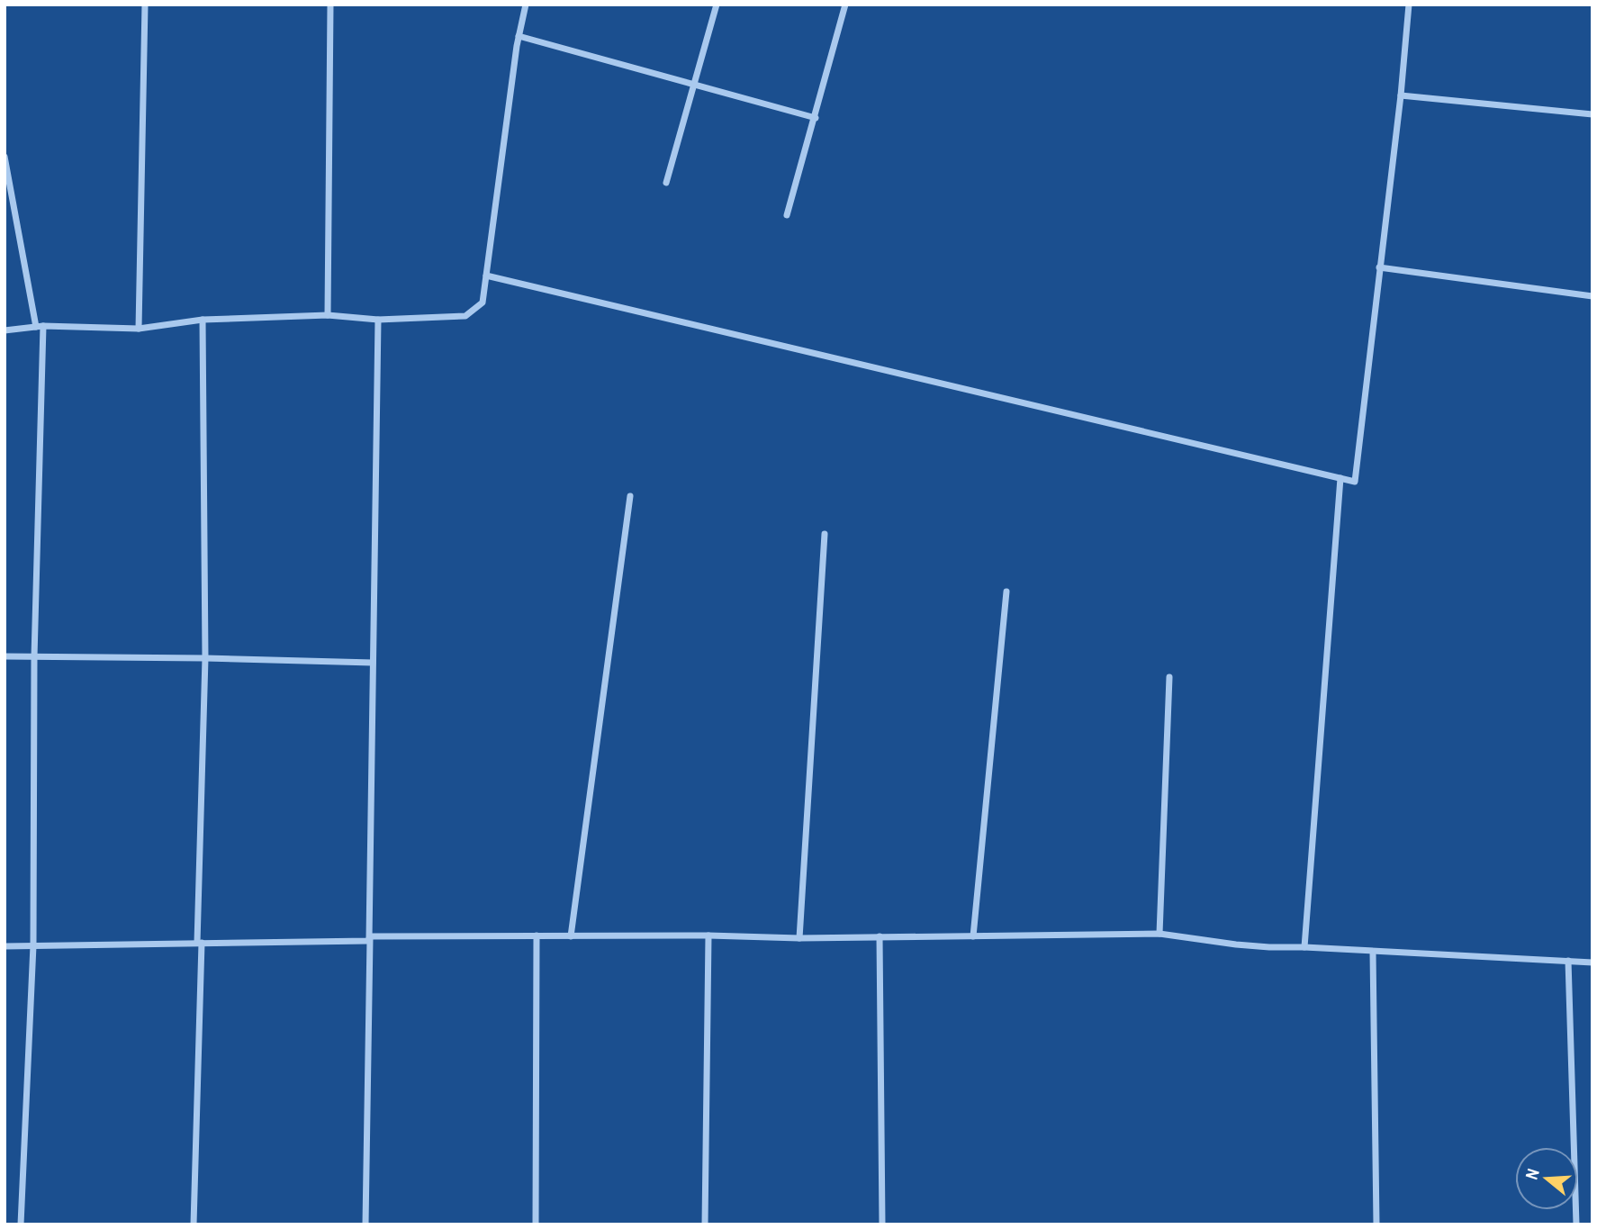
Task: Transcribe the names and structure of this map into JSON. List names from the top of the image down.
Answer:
{
  "north": "left"
}
